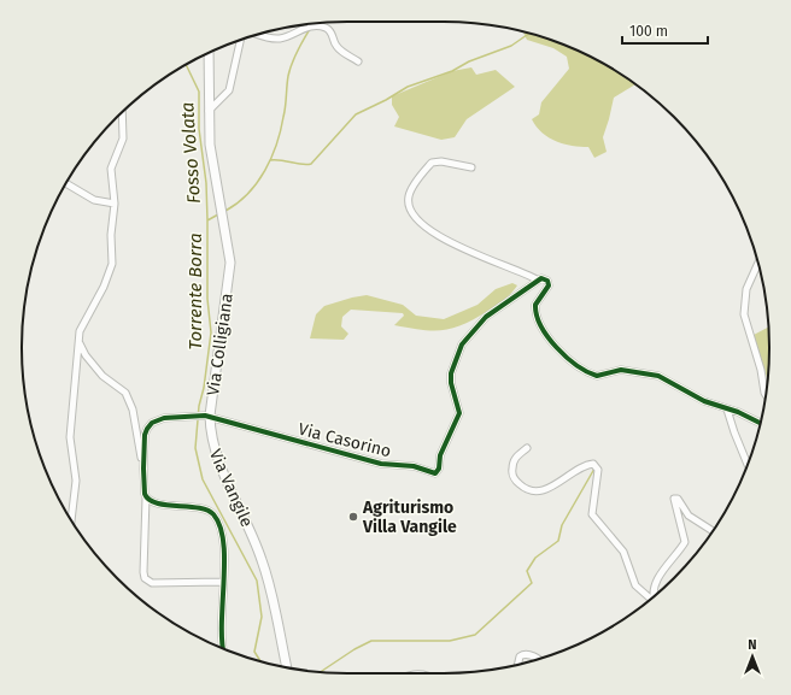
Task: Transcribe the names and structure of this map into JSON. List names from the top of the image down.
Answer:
{
  "streets": {
    "street": ["Via Colligiana", "Via Casorino", "Via Vangile"]
  },
  "crossings": [
    ["Via Colligiana", "Via Casorino"],
    ["Via Colligiana", "Via Vangile"],
    ["Via Casorino", "Via Vangile"]
  ],
  "water": ["Fosso Volata", "Torrente Borra"],
  "places": ["Agriturismo Villa Vangile"],
  "scale_bar": "100 m",
  "north": "top"
}
